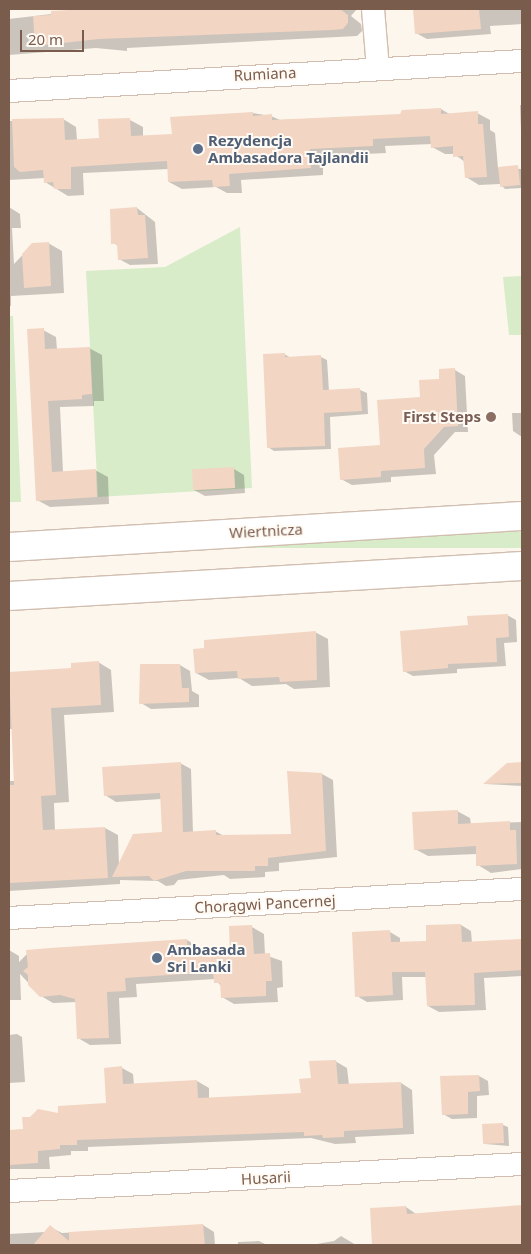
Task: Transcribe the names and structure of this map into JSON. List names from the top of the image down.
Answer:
{
  "streets": {
    "main road": ["Wiertnicza"],
    "street": ["Rumiana", "Chorągwi Pancernej", "Husarii"]
  },
  "places": ["Rezydencja Ambasadora Tajlandii", "First Steps", "Ambasada Sri Lanki"],
  "scale_bar": "20 m"
}
